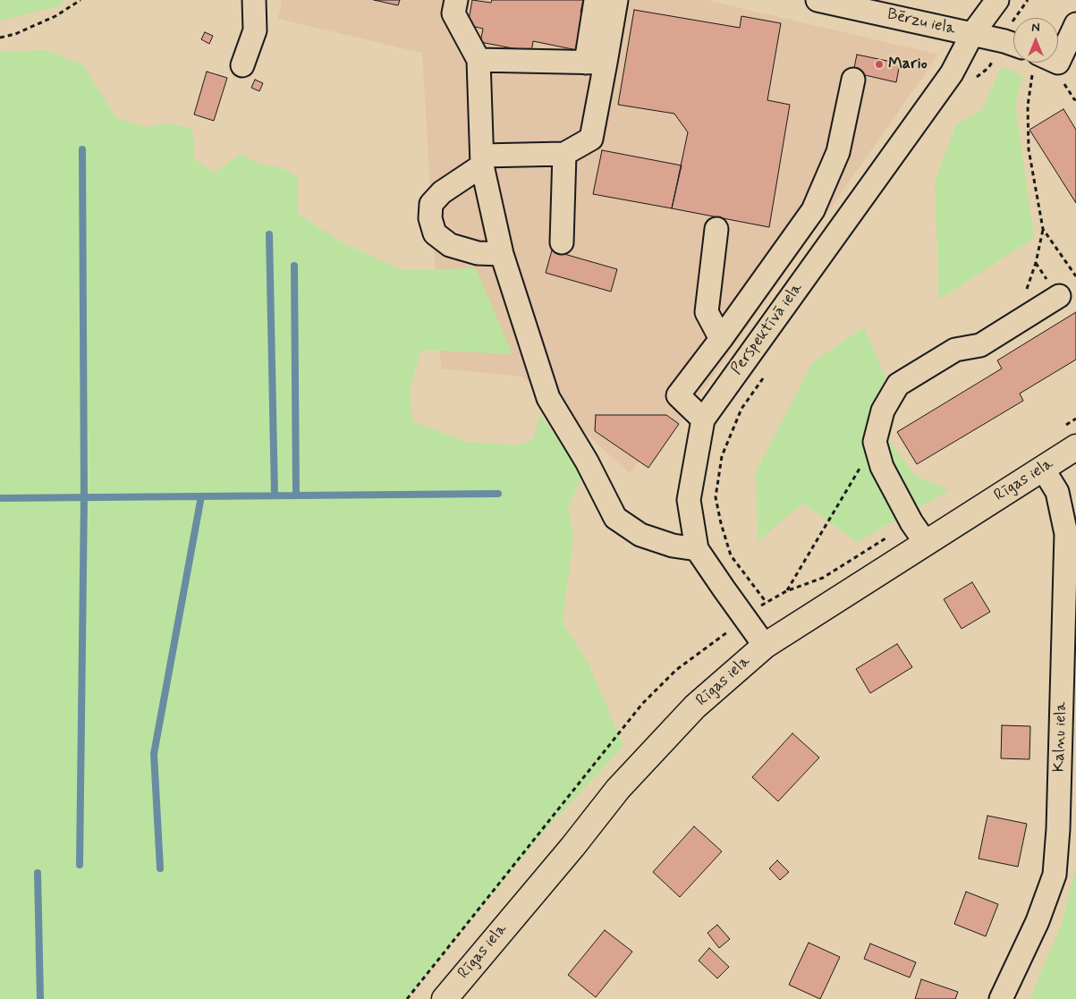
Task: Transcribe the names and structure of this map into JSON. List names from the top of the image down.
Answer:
{
  "streets": {
    "main road": ["Rīgas iela"],
    "street": ["Bērzu iela", "Perspektīvā iela", "Kalnu iela"]
  },
  "crossings": [
    ["Bērzu iela", "Perspektīvā iela"],
    ["Perspektīvā iela", "Rīgas iela"],
    ["Rīgas iela", "Kalnu iela"]
  ],
  "places": ["Mario"],
  "north": "top"
}
